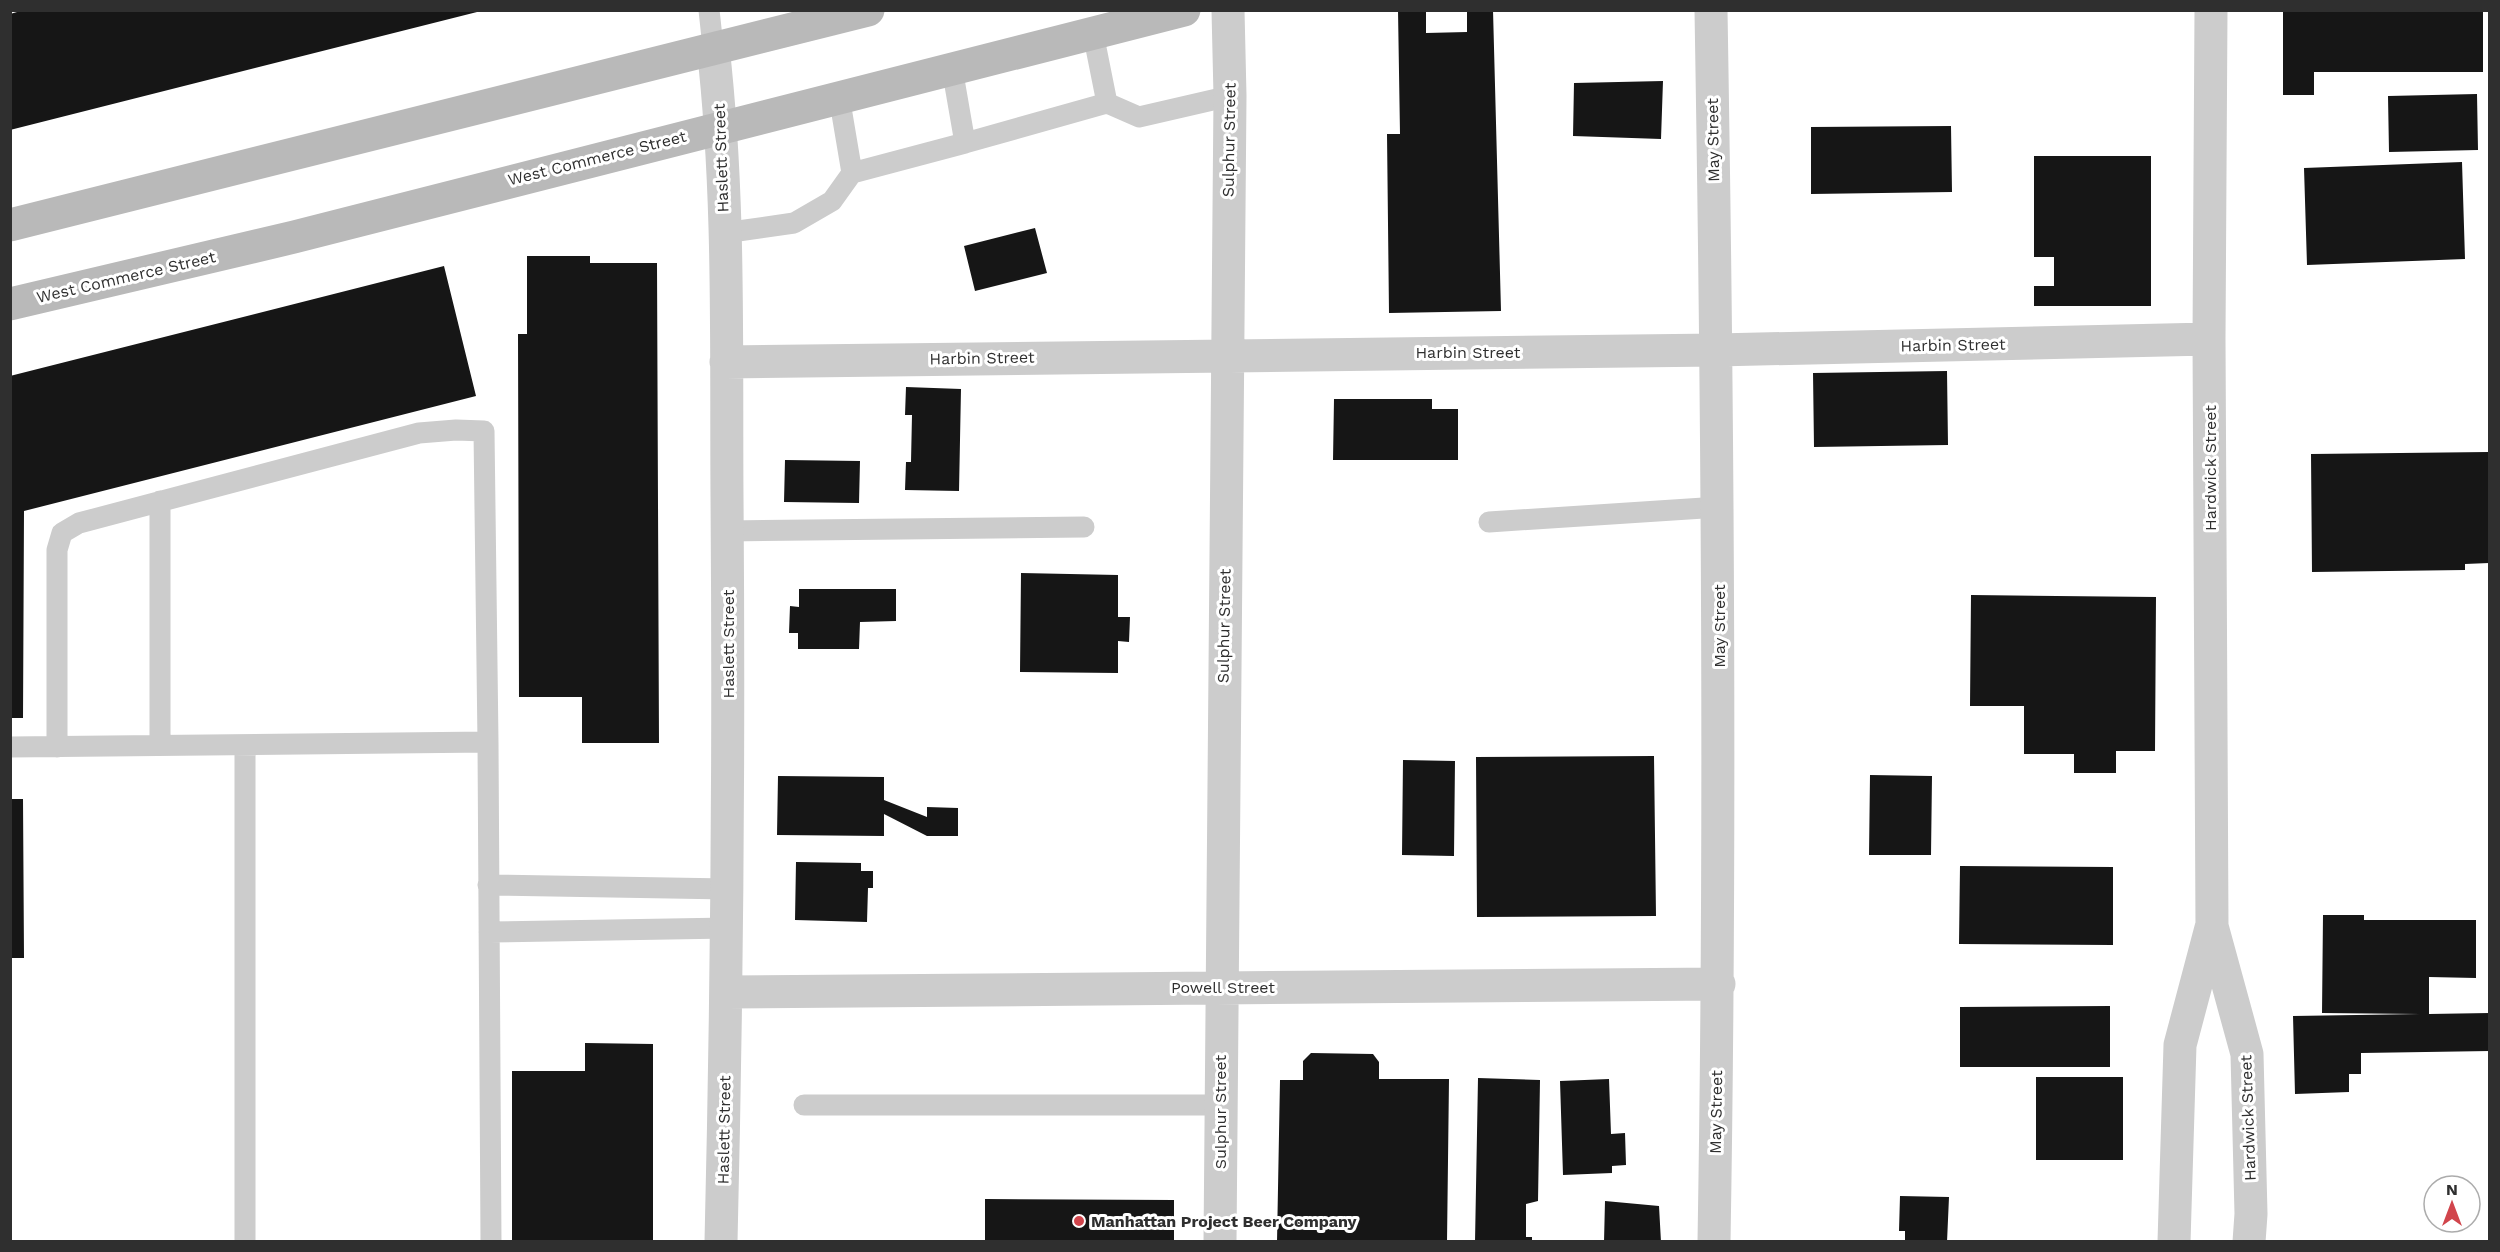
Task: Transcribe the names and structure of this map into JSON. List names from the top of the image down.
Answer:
{
  "streets": {
    "main road": ["West Commerce Street"],
    "street": [
      "Sulphur Street",
      "May Street",
      "Haslett Street",
      "Harbin Street",
      "Hardwick Street",
      "Powell Street"
    ]
  },
  "crossings": [
    ["Sulphur Street", "Harbin Street"],
    ["Sulphur Street", "Powell Street"],
    ["May Street", "Harbin Street"],
    ["May Street", "Powell Street"],
    ["West Commerce Street", "Haslett Street"],
    ["Haslett Street", "Harbin Street"],
    ["Haslett Street", "Powell Street"],
    ["Harbin Street", "Hardwick Street"]
  ],
  "places": ["Manhattan Project Beer Company"],
  "north": "top"
}
